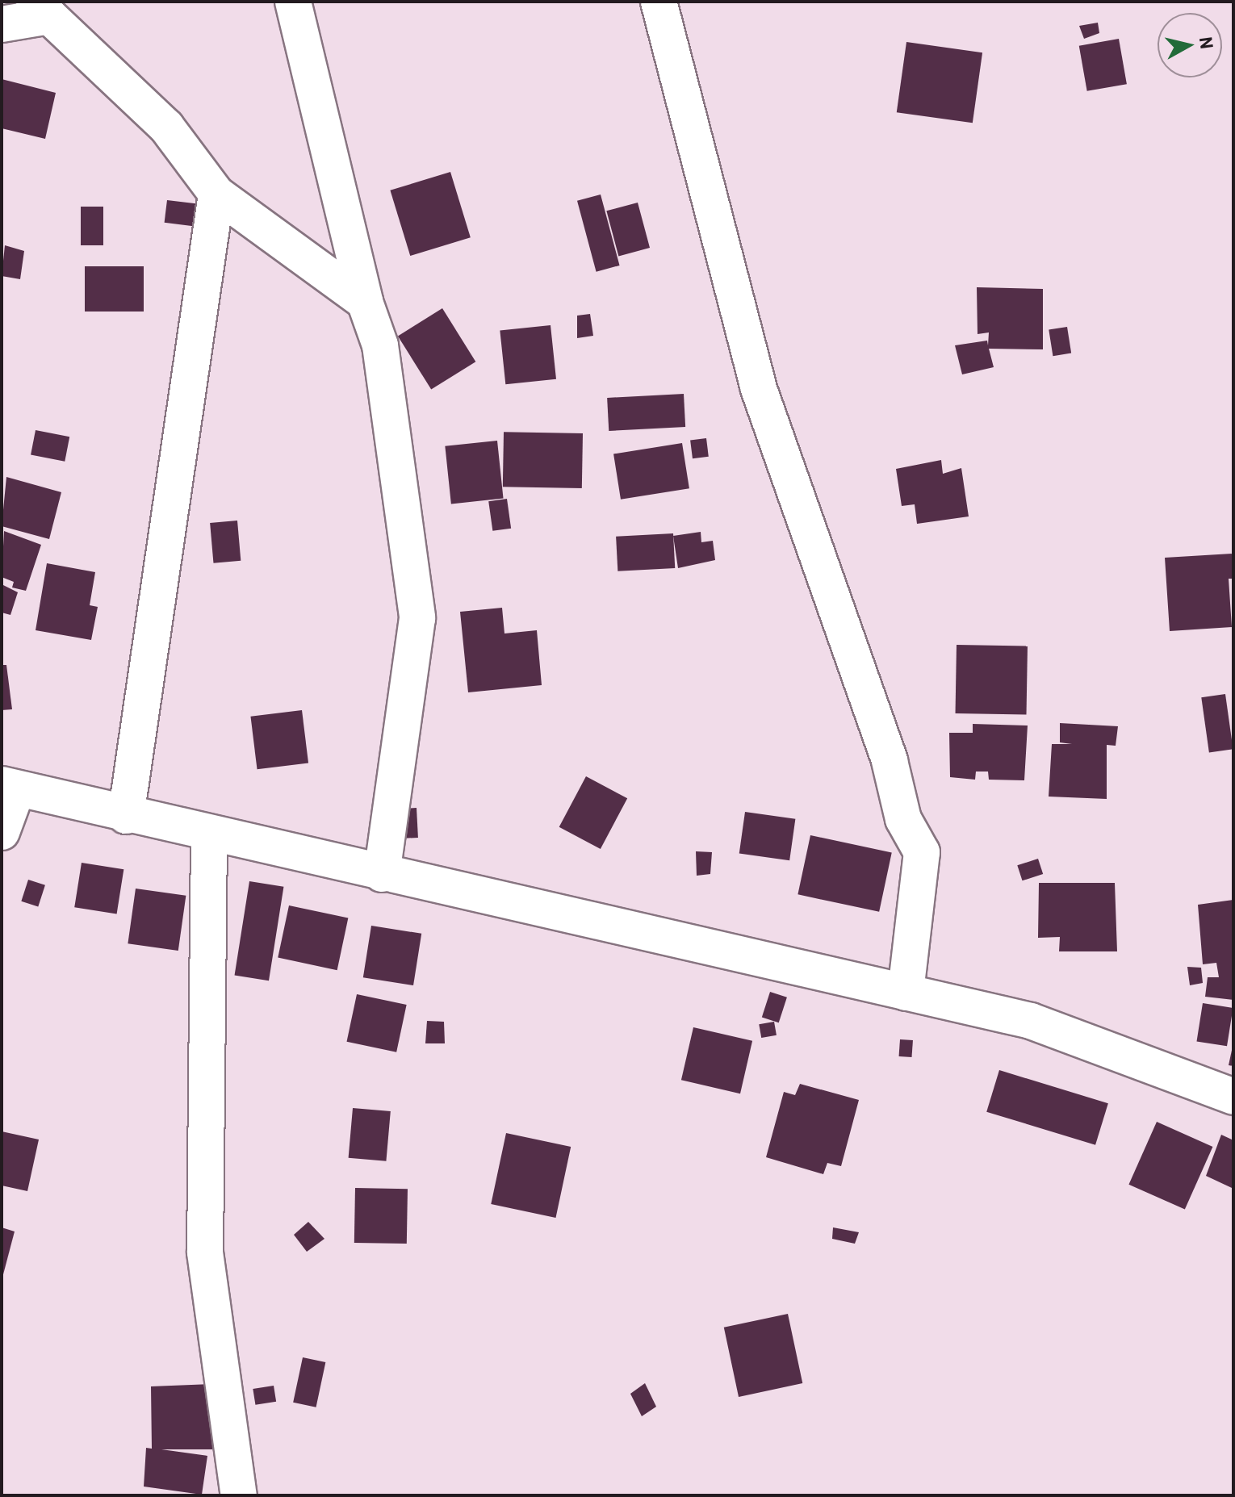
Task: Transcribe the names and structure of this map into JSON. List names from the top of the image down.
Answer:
{
  "north": "right"
}
